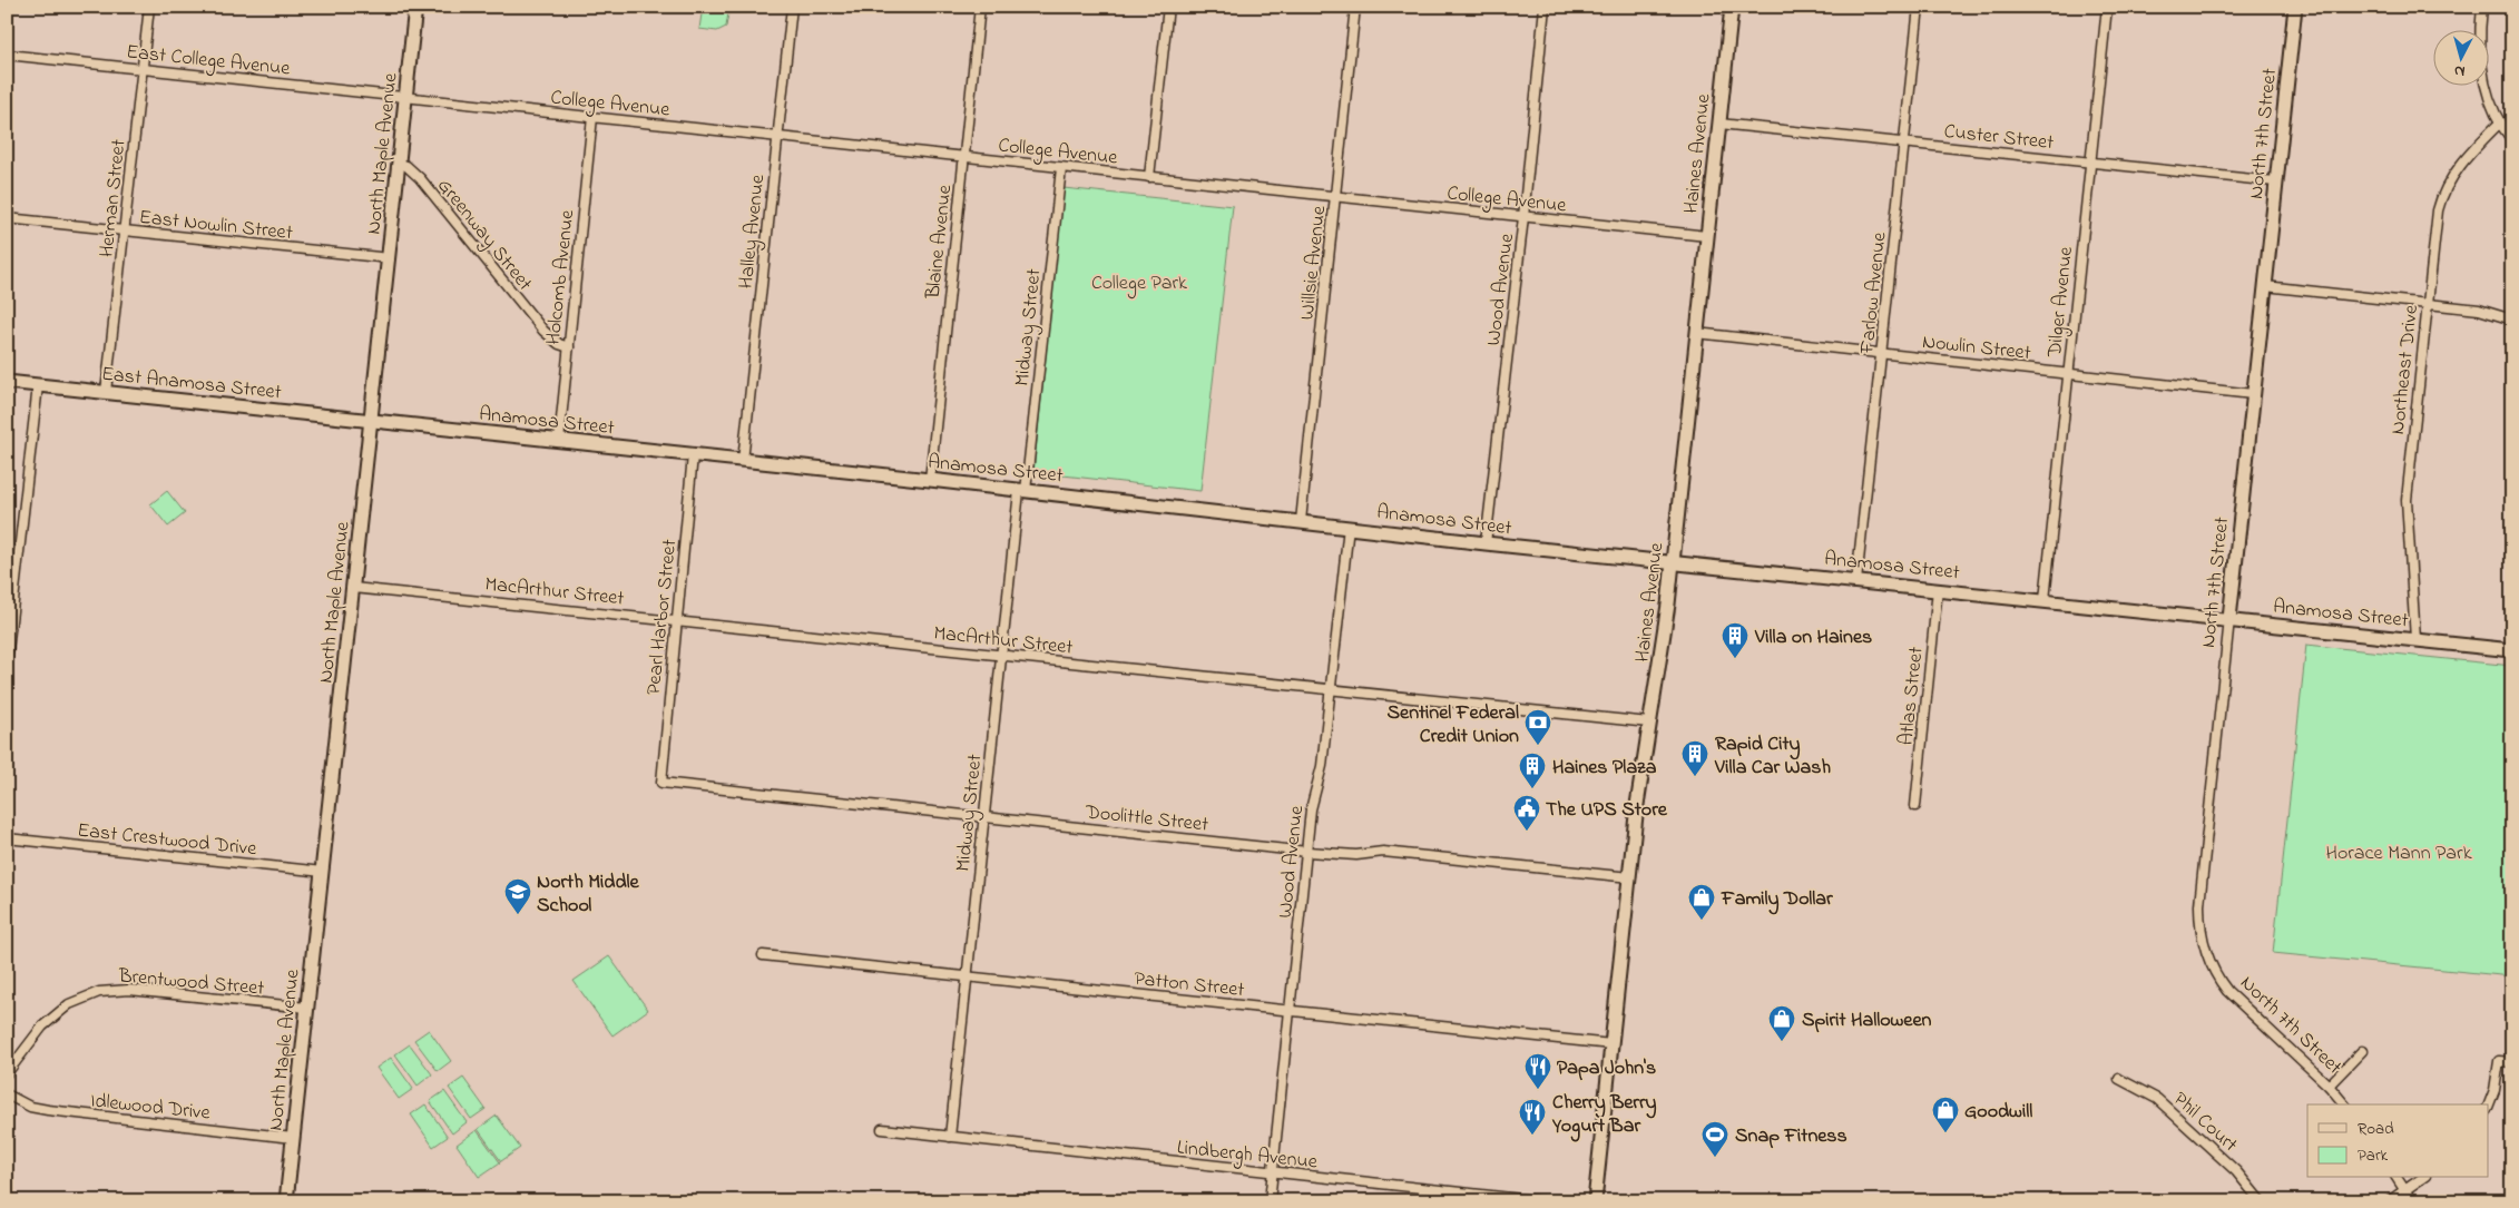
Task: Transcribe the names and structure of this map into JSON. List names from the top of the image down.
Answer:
{
  "streets": {
    "main road": [
      "North 7th Street",
      "North Maple Avenue",
      "Haines Avenue",
      "East Anamosa Street",
      "Anamosa Street"
    ],
    "street": [
      "East College Avenue",
      "College Avenue",
      "Custer Street",
      "Herman Street",
      "East Nowlin Street",
      "Halley Avenue",
      "Greenway Street",
      "Blaine Avenue",
      "Willsie Avenue",
      "Holcomb Avenue",
      "Wood Avenue",
      "Farlow Avenue",
      "Dilger Avenue",
      "Midway Street",
      "Nowlin Street",
      "Northeast Drive",
      "MacArthur Street",
      "Pearl Harbor Street",
      "Atlas Street",
      "Doolittle Street",
      "East Crestwood Drive",
      "Brentwood Street",
      "Patton Street",
      "Idlewood Drive",
      "Phil Court",
      "Lindbergh Avenue"
    ]
  },
  "crossings": [
    ["East College Avenue", "College Avenue"],
    ["East College Avenue", "North Maple Avenue"],
    ["East College Avenue", "Herman Street"],
    ["College Avenue", "North Maple Avenue"],
    ["College Avenue", "Haines Avenue"],
    ["College Avenue", "Halley Avenue"],
    ["College Avenue", "Blaine Avenue"],
    ["College Avenue", "Willsie Avenue"],
    ["College Avenue", "Holcomb Avenue"],
    ["College Avenue", "Wood Avenue"],
    ["College Avenue", "Midway Street"],
    ["North 7th Street", "Custer Street"],
    ["North 7th Street", "Nowlin Street"],
    ["North 7th Street", "Anamosa Street"],
    ["Custer Street", "Haines Avenue"],
    ["Custer Street", "Farlow Avenue"],
    ["Custer Street", "Dilger Avenue"],
    ["North Maple Avenue", "East Nowlin Street"],
    ["North Maple Avenue", "Greenway Street"],
    ["North Maple Avenue", "East Anamosa Street"],
    ["North Maple Avenue", "Anamosa Street"],
    ["North Maple Avenue", "MacArthur Street"],
    ["North Maple Avenue", "East Crestwood Drive"],
    ["North Maple Avenue", "Brentwood Street"],
    ["North Maple Avenue", "Idlewood Drive"],
    ["Haines Avenue", "Nowlin Street"],
    ["Haines Avenue", "Anamosa Street"],
    ["Haines Avenue", "MacArthur Street"],
    ["Haines Avenue", "Doolittle Street"],
    ["Haines Avenue", "Patton Street"],
    ["Herman Street", "East Nowlin Street"],
    ["Herman Street", "East Anamosa Street"],
    ["Halley Avenue", "Anamosa Street"],
    ["Greenway Street", "Holcomb Avenue"],
    ["Blaine Avenue", "Anamosa Street"],
    ["Willsie Avenue", "Anamosa Street"],
    ["Holcomb Avenue", "Anamosa Street"],
    ["Wood Avenue", "Anamosa Street"],
    ["Wood Avenue", "MacArthur Street"],
    ["Wood Avenue", "Doolittle Street"],
    ["Wood Avenue", "Patton Street"],
    ["Wood Avenue", "Lindbergh Avenue"],
    ["Farlow Avenue", "Nowlin Street"],
    ["Farlow Avenue", "Anamosa Street"],
    ["Dilger Avenue", "Nowlin Street"],
    ["Dilger Avenue", "Anamosa Street"],
    ["Midway Street", "Anamosa Street"],
    ["Midway Street", "MacArthur Street"],
    ["Midway Street", "Doolittle Street"],
    ["Midway Street", "Patton Street"],
    ["Midway Street", "Lindbergh Avenue"],
    ["Northeast Drive", "Anamosa Street"],
    ["East Anamosa Street", "Anamosa Street"],
    ["Anamosa Street", "Pearl Harbor Street"],
    ["Anamosa Street", "Atlas Street"],
    ["MacArthur Street", "Pearl Harbor Street"],
    ["Pearl Harbor Street", "Doolittle Street"]
  ],
  "parks": ["College Park", "Horace Mann Park"],
  "places": {
    "building": ["Villa on Haines", "Rapid City Villa Car Wash", "Haines Plaza"],
    "bank": ["Sentinel Federal Credit Union"],
    "public building": ["The UPS Store"],
    "school or university": ["North Middle School"],
    "shop": ["Family Dollar", "Spirit Halloween", "Goodwill"],
    "restaurant": ["Papa John's", "Cherry Berry Yogurt Bar"],
    "sports": ["Snap Fitness"]
  },
  "legend": ["Road", "Park"],
  "north": "bottom"
}
